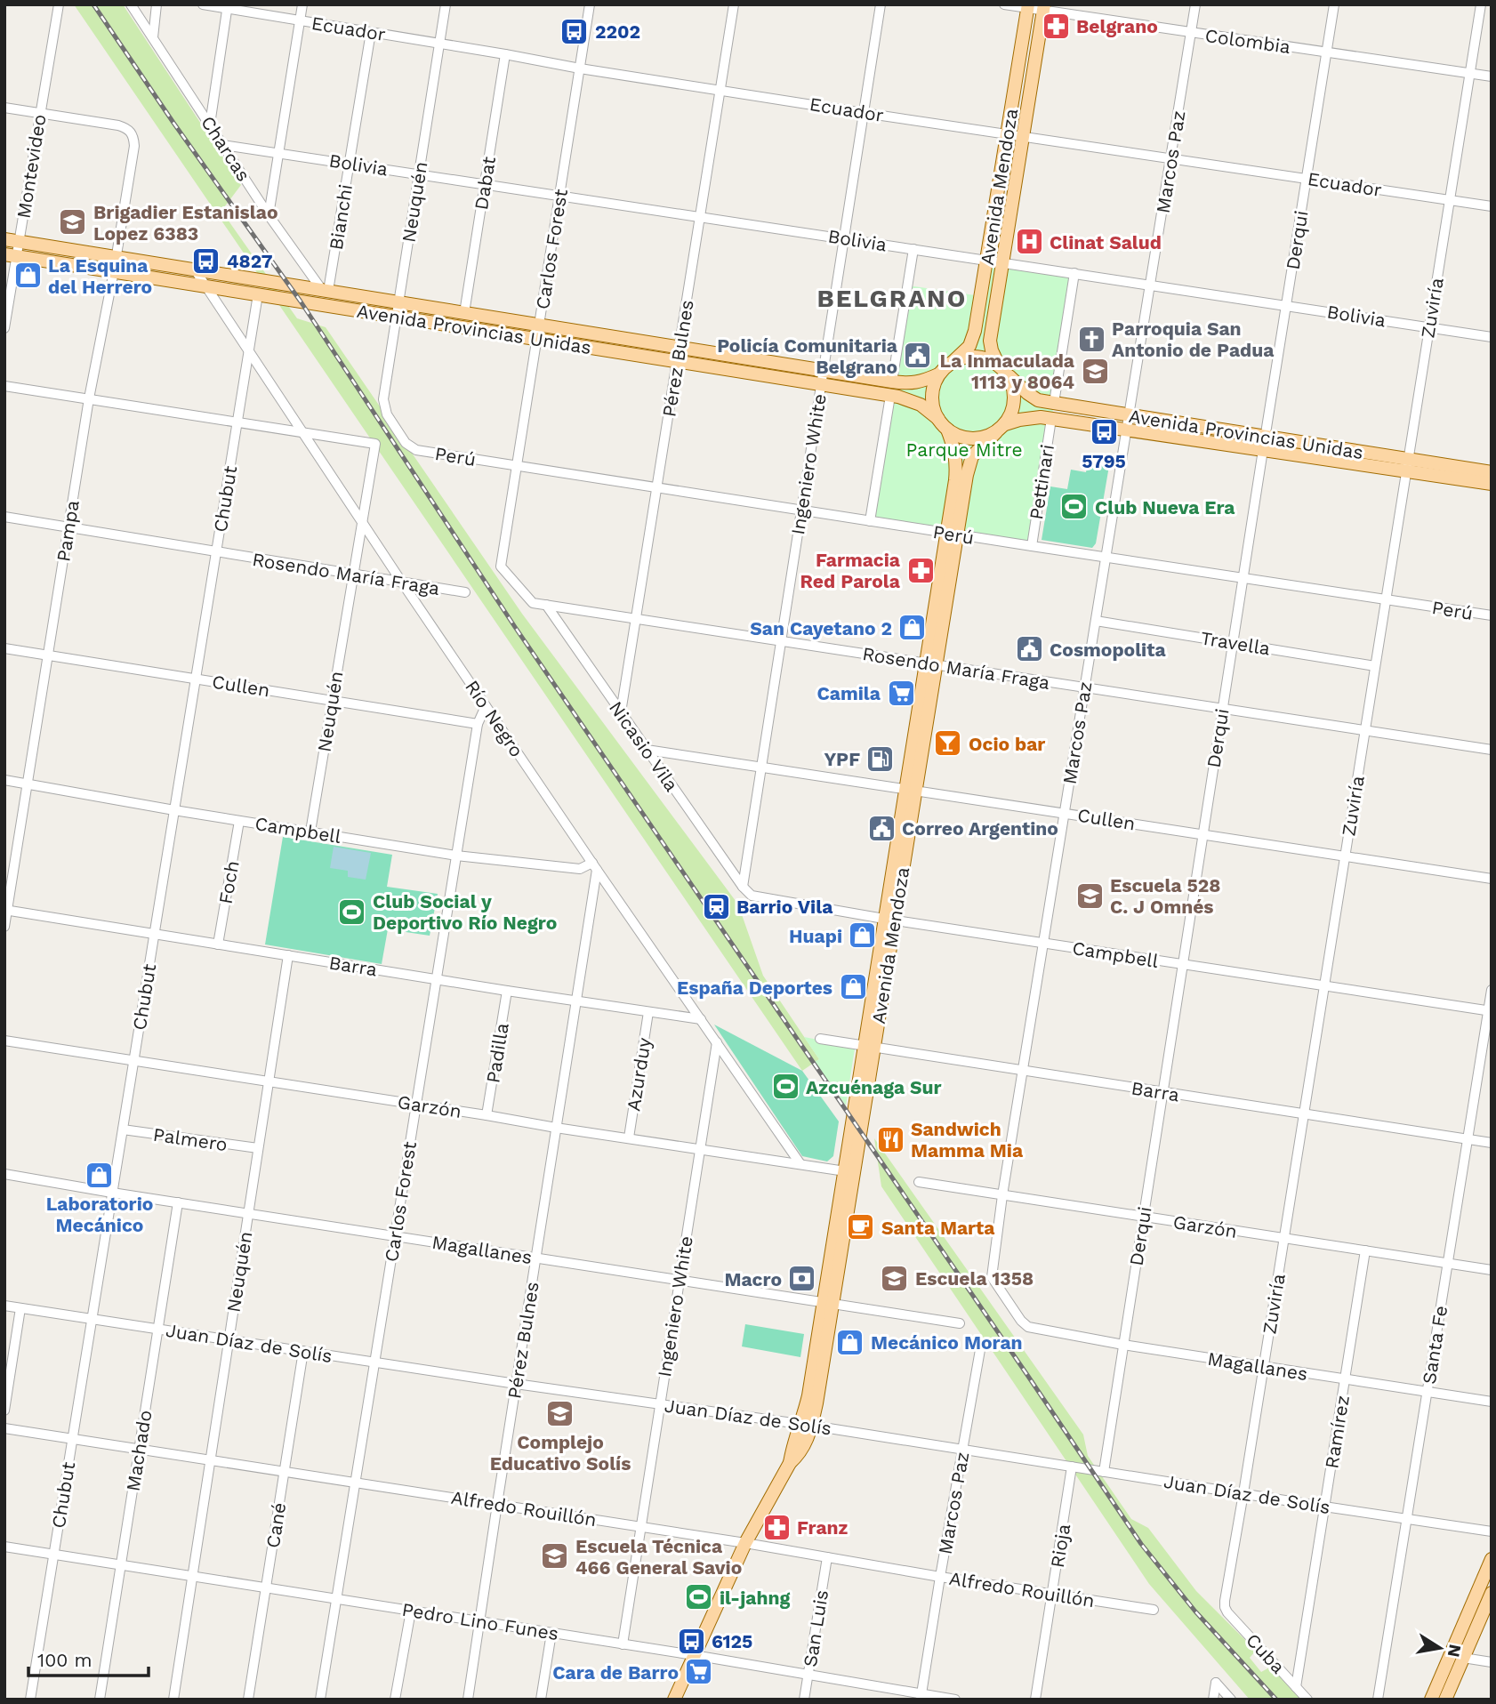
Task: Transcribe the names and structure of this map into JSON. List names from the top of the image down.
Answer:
{
  "streets": {
    "main road": ["Avenida Mendoza", "Avenida Provincias Unidas"],
    "street": [
      "Ecuador",
      "Colombia",
      "Charcas",
      "Marcos Paz",
      "Bolivia",
      "Montevideo",
      "Dabat",
      "Neuquén",
      "Bianchi",
      "Derqui",
      "Carlos Forest",
      "Zuviría",
      "Pérez Bulnes",
      "Perú",
      "Ingeniero White",
      "Pettinari",
      "Chubut",
      "Pampa",
      "Rosendo María Fraga",
      "Travella",
      "Cullen",
      "Río Negro",
      "Nicasio Vila",
      "Campbell",
      "Foch",
      "Barra",
      "Padilla",
      "Azurduy",
      "Garzón",
      "Palmero",
      "Magallanes",
      "Juan Díaz de Solís",
      "Santa Fe",
      "Ramírez",
      "Machado",
      "Alfredo Rouillón",
      "Cané",
      "Rioja",
      "Pedro Lino Funes",
      "San Luis",
      "Cuba"
    ]
  },
  "crossings": [
    ["Ecuador", "Marcos Paz"],
    ["Ecuador", "Dabat"],
    ["Ecuador", "Avenida Mendoza"],
    ["Ecuador", "Neuquén"],
    ["Ecuador", "Bianchi"],
    ["Ecuador", "Derqui"],
    ["Ecuador", "Carlos Forest"],
    ["Ecuador", "Zuviría"],
    ["Ecuador", "Pérez Bulnes"],
    ["Ecuador", "Ingeniero White"],
    ["Colombia", "Marcos Paz"],
    ["Colombia", "Avenida Mendoza"],
    ["Colombia", "Derqui"],
    ["Colombia", "Zuviría"],
    ["Charcas", "Bolivia"],
    ["Charcas", "Bianchi"],
    ["Charcas", "Avenida Provincias Unidas"],
    ["Marcos Paz", "Bolivia"],
    ["Marcos Paz", "Avenida Provincias Unidas"],
    ["Marcos Paz", "Perú"],
    ["Marcos Paz", "Rosendo María Fraga"],
    ["Marcos Paz", "Travella"],
    ["Marcos Paz", "Cullen"],
    ["Marcos Paz", "Campbell"],
    ["Marcos Paz", "Barra"],
    ["Marcos Paz", "Garzón"],
    ["Marcos Paz", "Magallanes"],
    ["Marcos Paz", "Juan Díaz de Solís"],
    ["Marcos Paz", "Alfredo Rouillón"],
    ["Marcos Paz", "Pedro Lino Funes"],
    ["Bolivia", "Dabat"],
    ["Bolivia", "Avenida Mendoza"],
    ["Bolivia", "Neuquén"],
    ["Bolivia", "Bianchi"],
    ["Bolivia", "Derqui"],
    ["Bolivia", "Carlos Forest"],
    ["Bolivia", "Zuviría"],
    ["Bolivia", "Pérez Bulnes"],
    ["Bolivia", "Ingeniero White"],
    ["Montevideo", "Avenida Provincias Unidas"],
    ["Montevideo", "Pampa"],
    ["Dabat", "Avenida Provincias Unidas"],
    ["Avenida Mendoza", "Avenida Provincias Unidas"],
    ["Avenida Mendoza", "Perú"],
    ["Avenida Mendoza", "Rosendo María Fraga"],
    ["Avenida Mendoza", "Cullen"],
    ["Avenida Mendoza", "Campbell"],
    ["Avenida Mendoza", "Barra"],
    ["Avenida Mendoza", "Garzón"],
    ["Avenida Mendoza", "Magallanes"],
    ["Avenida Mendoza", "Juan Díaz de Solís"],
    ["Avenida Mendoza", "Alfredo Rouillón"],
    ["Avenida Mendoza", "Pedro Lino Funes"],
    ["Neuquén", "Avenida Provincias Unidas"],
    ["Neuquén", "Perú"],
    ["Neuquén", "Rosendo María Fraga"],
    ["Neuquén", "Cullen"],
    ["Neuquén", "Río Negro"],
    ["Neuquén", "Campbell"],
    ["Neuquén", "Barra"],
    ["Neuquén", "Garzón"],
    ["Neuquén", "Palmero"],
    ["Neuquén", "Magallanes"],
    ["Neuquén", "Juan Díaz de Solís"],
    ["Neuquén", "Alfredo Rouillón"],
    ["Neuquén", "Pedro Lino Funes"],
    ["Bianchi", "Avenida Provincias Unidas"],
    ["Derqui", "Avenida Provincias Unidas"],
    ["Derqui", "Perú"],
    ["Derqui", "Rosendo María Fraga"],
    ["Derqui", "Travella"],
    ["Derqui", "Cullen"],
    ["Derqui", "Campbell"],
    ["Derqui", "Barra"],
    ["Derqui", "Garzón"],
    ["Derqui", "Magallanes"],
    ["Derqui", "Juan Díaz de Solís"],
    ["Carlos Forest", "Avenida Provincias Unidas"],
    ["Carlos Forest", "Perú"],
    ["Carlos Forest", "Rosendo María Fraga"],
    ["Carlos Forest", "Cullen"],
    ["Carlos Forest", "Río Negro"],
    ["Carlos Forest", "Campbell"],
    ["Carlos Forest", "Barra"],
    ["Carlos Forest", "Garzón"],
    ["Carlos Forest", "Magallanes"],
    ["Carlos Forest", "Juan Díaz de Solís"],
    ["Carlos Forest", "Alfredo Rouillón"],
    ["Carlos Forest", "Pedro Lino Funes"],
    ["Zuviría", "Avenida Provincias Unidas"],
    ["Zuviría", "Perú"],
    ["Zuviría", "Rosendo María Fraga"],
    ["Zuviría", "Travella"],
    ["Zuviría", "Cullen"],
    ["Zuviría", "Campbell"],
    ["Zuviría", "Barra"],
    ["Zuviría", "Garzón"],
    ["Zuviría", "Magallanes"],
    ["Zuviría", "Juan Díaz de Solís"],
    ["Zuviría", "Cuba"],
    ["Avenida Provincias Unidas", "Pérez Bulnes"],
    ["Avenida Provincias Unidas", "Ingeniero White"],
    ["Avenida Provincias Unidas", "Pettinari"],
    ["Avenida Provincias Unidas", "Chubut"],
    ["Avenida Provincias Unidas", "Pampa"],
    ["Avenida Provincias Unidas", "Río Negro"],
    ["Pérez Bulnes", "Perú"],
    ["Pérez Bulnes", "Rosendo María Fraga"],
    ["Pérez Bulnes", "Río Negro"],
    ["Pérez Bulnes", "Nicasio Vila"],
    ["Pérez Bulnes", "Campbell"],
    ["Pérez Bulnes", "Barra"],
    ["Pérez Bulnes", "Garzón"],
    ["Pérez Bulnes", "Magallanes"],
    ["Pérez Bulnes", "Juan Díaz de Solís"],
    ["Pérez Bulnes", "Alfredo Rouillón"],
    ["Pérez Bulnes", "Pedro Lino Funes"],
    ["Perú", "Ingeniero White"],
    ["Perú", "Pettinari"],
    ["Ingeniero White", "Rosendo María Fraga"],
    ["Ingeniero White", "Cullen"],
    ["Ingeniero White", "Río Negro"],
    ["Ingeniero White", "Nicasio Vila"],
    ["Ingeniero White", "Campbell"],
    ["Ingeniero White", "Garzón"],
    ["Ingeniero White", "Magallanes"],
    ["Ingeniero White", "Juan Díaz de Solís"],
    ["Ingeniero White", "Alfredo Rouillón"],
    ["Ingeniero White", "Pedro Lino Funes"],
    ["Chubut", "Rosendo María Fraga"],
    ["Chubut", "Cullen"],
    ["Chubut", "Río Negro"],
    ["Chubut", "Campbell"],
    ["Chubut", "Barra"],
    ["Chubut", "Garzón"],
    ["Chubut", "Palmero"],
    ["Chubut", "Magallanes"],
    ["Chubut", "Juan Díaz de Solís"],
    ["Chubut", "Alfredo Rouillón"],
    ["Chubut", "Pedro Lino Funes"],
    ["Pampa", "Rosendo María Fraga"],
    ["Pampa", "Cullen"],
    ["Pampa", "Campbell"],
    ["Pampa", "Barra"],
    ["Rosendo María Fraga", "Río Negro"],
    ["Rosendo María Fraga", "Nicasio Vila"],
    ["Cullen", "Nicasio Vila"],
    ["Río Negro", "Campbell"],
    ["Río Negro", "Barra"],
    ["Río Negro", "Garzón"],
    ["Nicasio Vila", "Campbell"],
    ["Campbell", "Foch"],
    ["Campbell", "Santa Fe"],
    ["Foch", "Barra"],
    ["Barra", "Padilla"],
    ["Barra", "Azurduy"],
    ["Barra", "Santa Fe"],
    ["Padilla", "Garzón"],
    ["Azurduy", "Garzón"],
    ["Garzón", "Santa Fe"],
    ["Garzón", "Ramírez"],
    ["Magallanes", "Santa Fe"],
    ["Magallanes", "Ramírez"],
    ["Magallanes", "Machado"],
    ["Juan Díaz de Solís", "Santa Fe"],
    ["Juan Díaz de Solís", "Ramírez"],
    ["Juan Díaz de Solís", "Machado"],
    ["Juan Díaz de Solís", "Cané"],
    ["Juan Díaz de Solís", "Rioja"],
    ["Ramírez", "Cuba"],
    ["Machado", "Alfredo Rouillón"],
    ["Machado", "Pedro Lino Funes"],
    ["Alfredo Rouillón", "Cané"],
    ["Alfredo Rouillón", "Rioja"],
    ["Alfredo Rouillón", "San Luis"],
    ["Cané", "Pedro Lino Funes"],
    ["Pedro Lino Funes", "San Luis"]
  ],
  "districts": ["BELGRANO"],
  "parks": ["Parque Mitre"],
  "places": {
    "pharmacy": ["Belgrano", "Farmacia Red Parola", "Franz"],
    "bus stop": [
      "2202",
      "4827",
      "5795",
      "6125"
    ],
    "school or university": [
      "Brigadier Estanislao Lopez 6383",
      "La Inmaculada 1113 y 8064",
      "Escuela 528 C. J Omnés",
      "Escuela 1358",
      "Complejo Educativo Solís",
      "Escuela Técnica 466 General Savio"
    ],
    "hospital": ["Clinat Salud"],
    "shop": [
      "La Esquina del Herrero",
      "San Cayetano 2",
      "Huapi",
      "España Deportes",
      "Laboratorio Mecánico",
      "Mecánico Moran"
    ],
    "church": ["Parroquia San Antonio de Padua"],
    "public building": ["Policía Comunitaria Belgrano", "Cosmopolita", "Correo Argentino"],
    "sports": [
      "Club Nueva Era",
      "Club Social y Deportivo Río Negro",
      "Azcuénaga Sur",
      "il-jahng"
    ],
    "supermarket": ["Camila", "Cara de Barro"],
    "bar": ["Ocio bar"],
    "fuel station": ["YPF"],
    "station": ["Barrio Vila"],
    "restaurant": ["Sandwich Mamma Mia"],
    "cafe": ["Santa Marta"],
    "bank": ["Macro"]
  },
  "scale_bar": "100 m",
  "north": "right"
}
